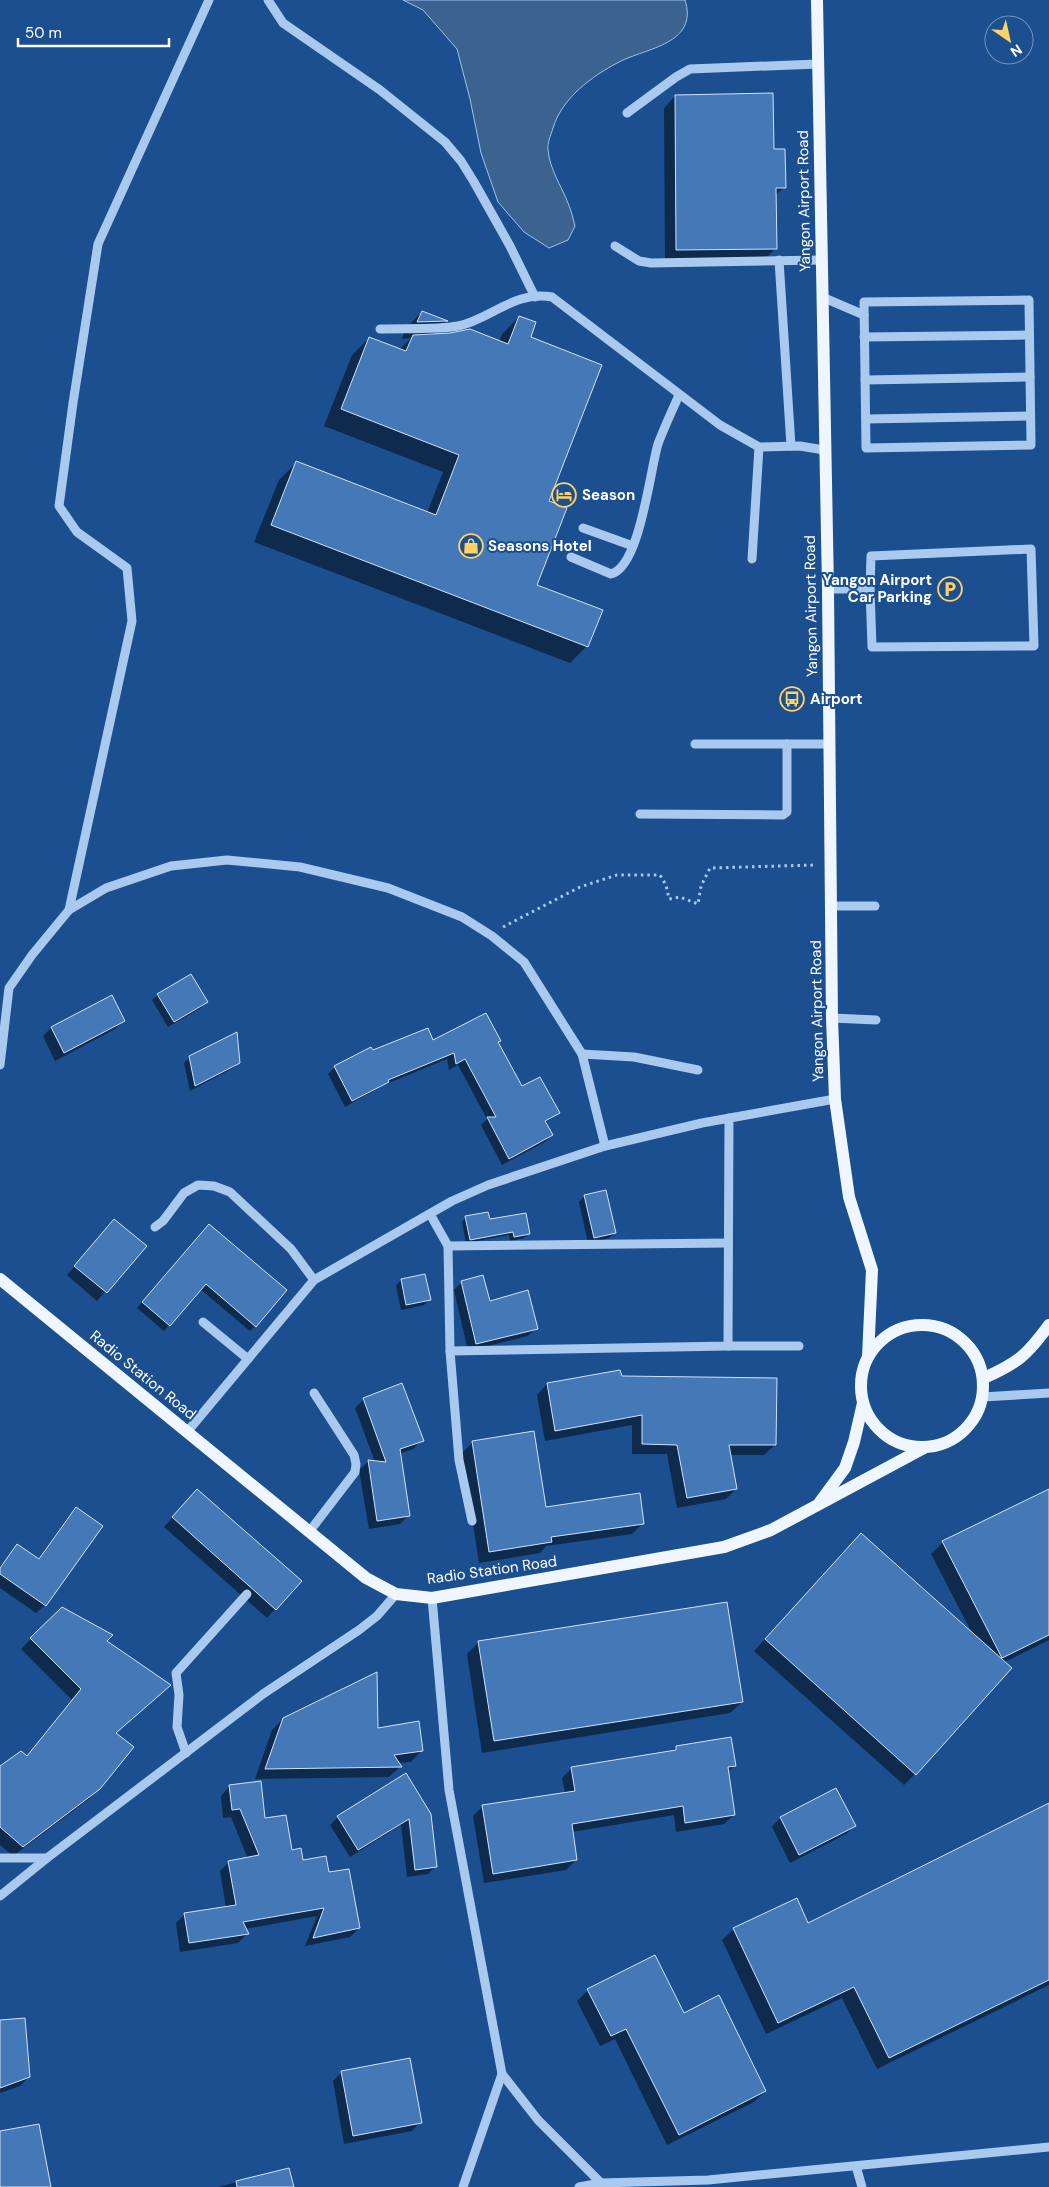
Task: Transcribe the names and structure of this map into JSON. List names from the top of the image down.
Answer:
{
  "streets": {
    "main road": ["Yangon Airport Road", "Radio Station Road"]
  },
  "crossings": [
    ["Yangon Airport Road", "Radio Station Road"]
  ],
  "places": {
    "hotel": ["Season"],
    "shop": ["Seasons Hotel"],
    "parking": ["Yangon Airport Car Parking"],
    "bus stop": ["Airport"]
  },
  "scale_bar": "50 m",
  "north": "bottom right"
}
